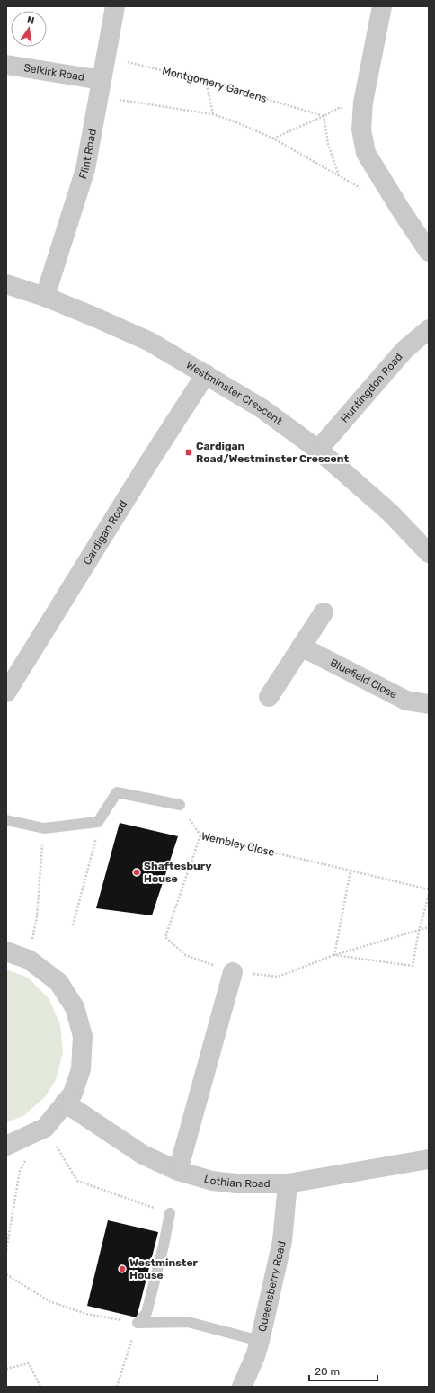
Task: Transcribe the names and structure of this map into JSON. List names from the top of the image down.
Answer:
{
  "streets": {
    "street": [
      "Selkirk Road",
      "Flint Road",
      "Huntingdon Road",
      "Westminster Crescent",
      "Cardigan Road",
      "Bluefield Close",
      "Lothian Road",
      "Queensberry Road"
    ],
    "path": ["Montgomery Gardens", "Wembley Close"]
  },
  "crossings": [
    ["Selkirk Road", "Flint Road"],
    ["Montgomery Gardens", "Flint Road"],
    ["Flint Road", "Westminster Crescent"],
    ["Huntingdon Road", "Westminster Crescent"],
    ["Westminster Crescent", "Cardigan Road"],
    ["Lothian Road", "Queensberry Road"]
  ],
  "places": {
    "transit": ["Cardigan Road/Westminster Crescent"],
    "other": ["Shaftesbury House", "Westminster House"]
  },
  "scale_bar": "20 m",
  "north": "top"
}
